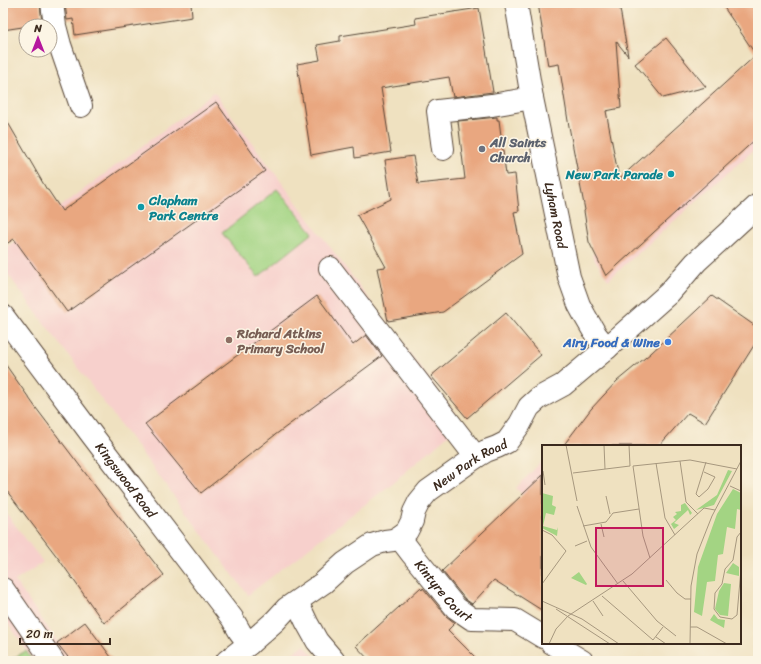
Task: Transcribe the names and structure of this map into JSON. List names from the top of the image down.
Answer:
{
  "streets": {
    "street": [
      "Lyham Road",
      "New Park Road",
      "Kingswood Road",
      "Kintyre Court"
    ]
  },
  "crossings": [
    ["Lyham Road", "New Park Road"],
    ["New Park Road", "Kintyre Court"]
  ],
  "places": [
    "All Saints Church",
    "New Park Parade",
    "Clapham Park Centre",
    "Richard Atkins Primary School",
    "Airy Food & Wine"
  ],
  "scale_bar": "20 m",
  "north": "top"
}
